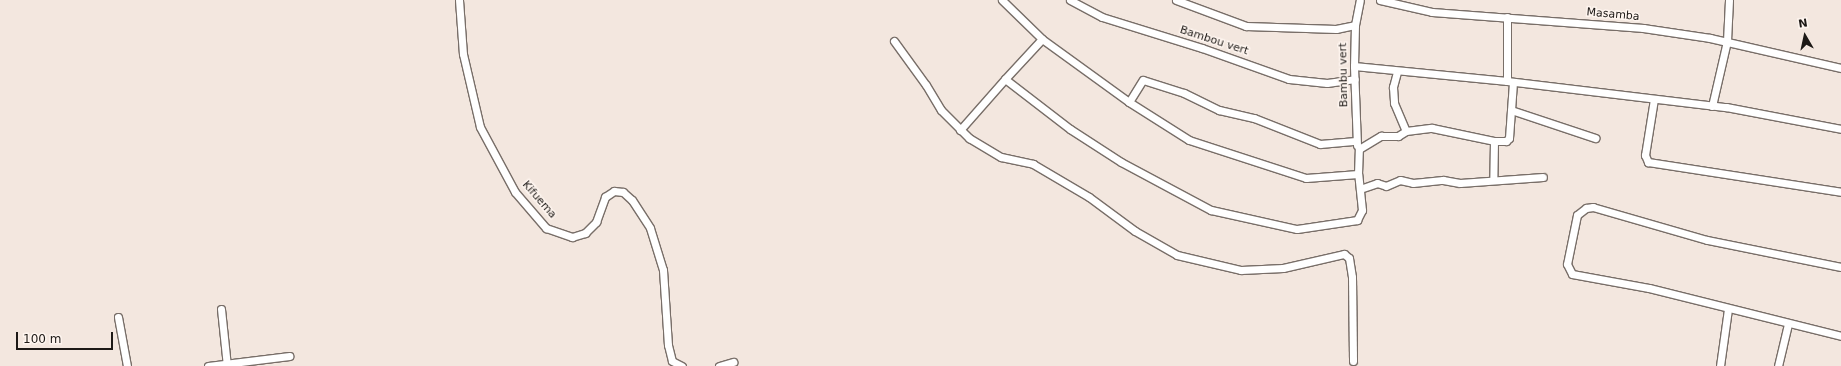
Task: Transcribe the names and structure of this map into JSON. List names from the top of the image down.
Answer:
{
  "streets": {
    "street": [
      "Masamba",
      "Bambou vert",
      "Bambu vert",
      "Kifuema"
    ]
  },
  "crossings": [
    ["Bambou vert", "Bambu vert"]
  ],
  "scale_bar": "100 m",
  "north": "top"
}
